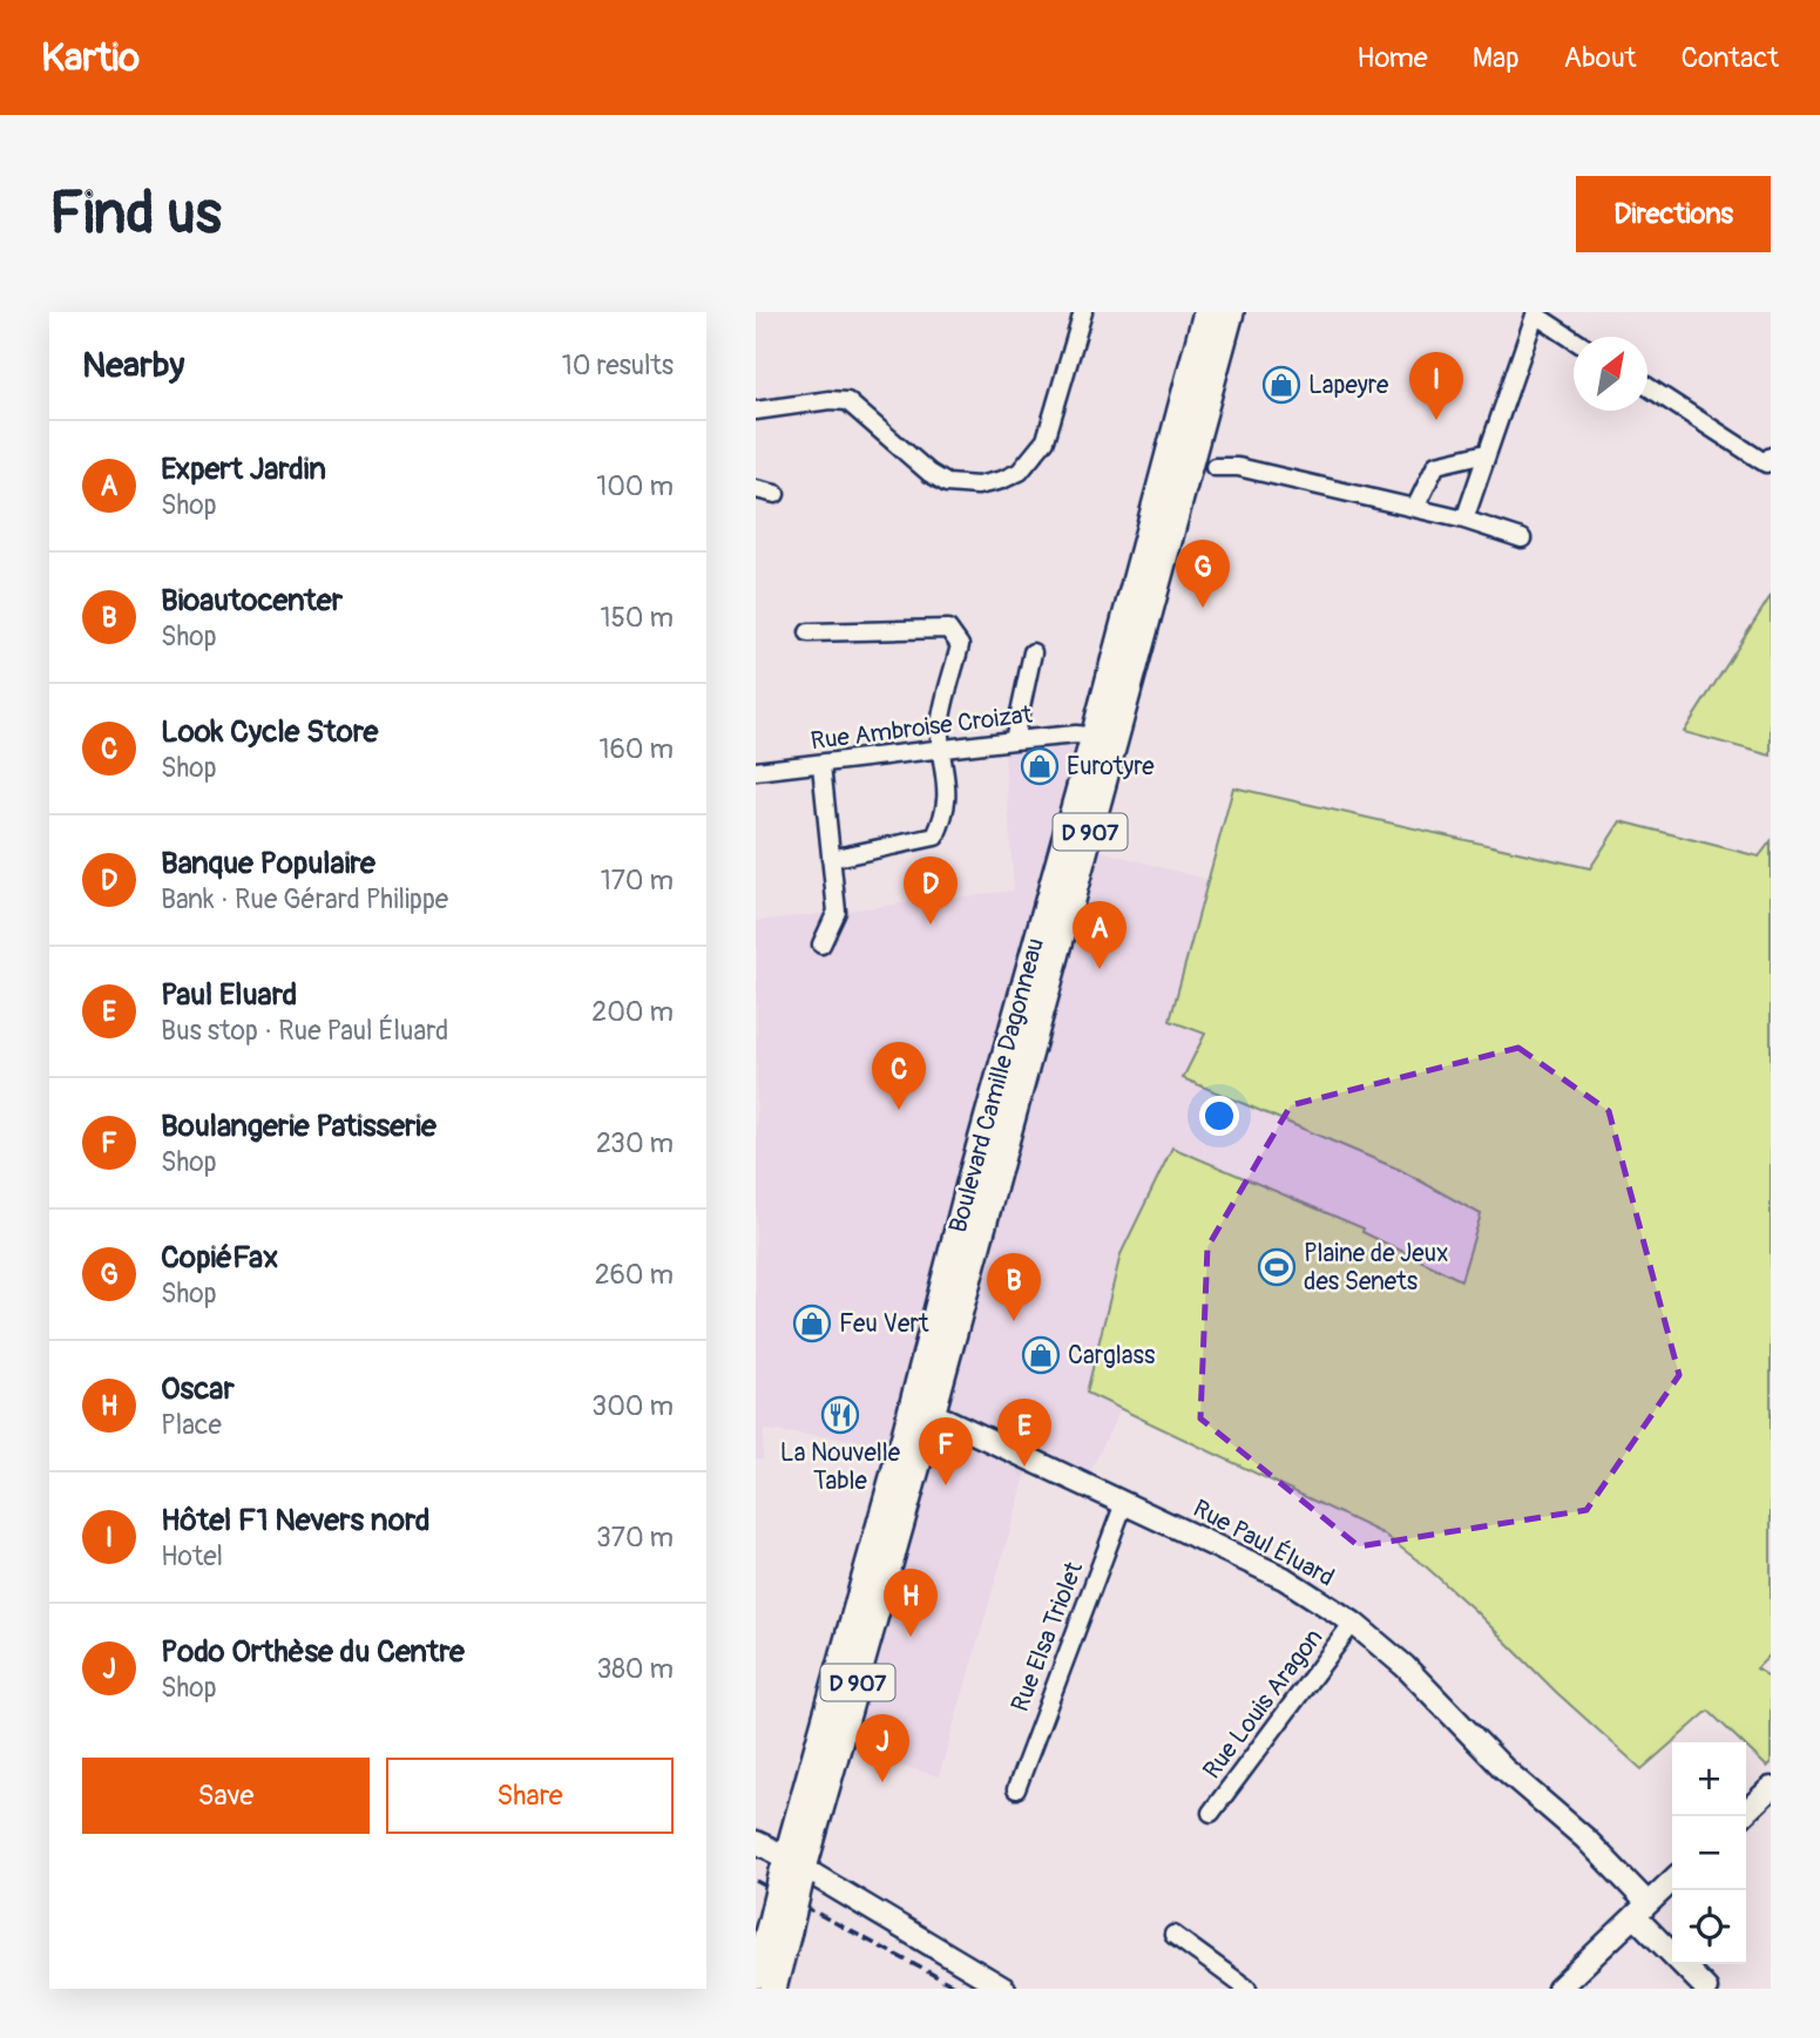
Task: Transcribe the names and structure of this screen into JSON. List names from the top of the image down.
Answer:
{
  "streets": {
    "main road": ["D 907", "Boulevard Camille Dagonneau"],
    "street": [
      "Rue Ambroise Croizat",
      "Rue Paul Éluard",
      "Rue Elsa Triolet",
      "Rue Louis Aragon"
    ]
  },
  "crossings": [
    ["Rue Ambroise Croizat", "Boulevard Camille Dagonneau"],
    ["D 907", "Boulevard Camille Dagonneau"],
    ["Boulevard Camille Dagonneau", "Rue Paul Éluard"],
    ["Rue Paul Éluard", "Rue Elsa Triolet"],
    ["Rue Paul Éluard", "Rue Louis Aragon"]
  ],
  "places": {
    "shop": [
      "Lapeyre",
      "Eurotyre",
      "Feu Vert",
      "Carglass"
    ],
    "sports": ["Plaine de Jeux des Senets"],
    "restaurant": ["La Nouvelle Table"]
  },
  "north": "top right",
  "page": {
    "header": "Kartio",
    "nav": [
      "Home",
      "Map",
      "About",
      "Contact"
    ],
    "buttons": [
      "Directions",
      ["Save", "Share"]
    ],
    "title": "Find us",
    "heading": ["Nearby", "10 results"],
    "pins": [
      "I",
      "G",
      "D",
      "A",
      "C",
      "B",
      "E",
      "F",
      "H",
      "J"
    ],
    "list": [
      {
        "mark": "A",
        "name": "Expert Jardin",
        "note": "Shop",
        "value": "100 m"
      },
      {
        "mark": "B",
        "name": "Bioautocenter",
        "note": "Shop",
        "value": "150 m"
      },
      {
        "mark": "C",
        "name": "Look Cycle Store",
        "note": "Shop",
        "value": "160 m"
      },
      {
        "mark": "D",
        "name": "Banque Populaire",
        "note": "Bank · Rue Gérard Philippe",
        "value": "170 m"
      },
      {
        "mark": "E",
        "name": "Paul Eluard",
        "note": "Bus stop · Rue Paul Éluard",
        "value": "200 m"
      },
      {
        "mark": "F",
        "name": "Boulangerie Patisserie",
        "note": "Shop",
        "value": "230 m"
      },
      {
        "mark": "G",
        "name": "CopiéFax",
        "note": "Shop",
        "value": "260 m"
      },
      {
        "mark": "H",
        "name": "Oscar",
        "note": "Place",
        "value": "300 m"
      },
      {
        "mark": "I",
        "name": "Hôtel F1 Nevers nord",
        "note": "Hotel",
        "value": "370 m"
      },
      {
        "mark": "J",
        "name": "Podo Orthèse du Centre",
        "note": "Shop",
        "value": "380 m"
      }
    ],
    "map_buttons": ["+", "−"]
  }
}
